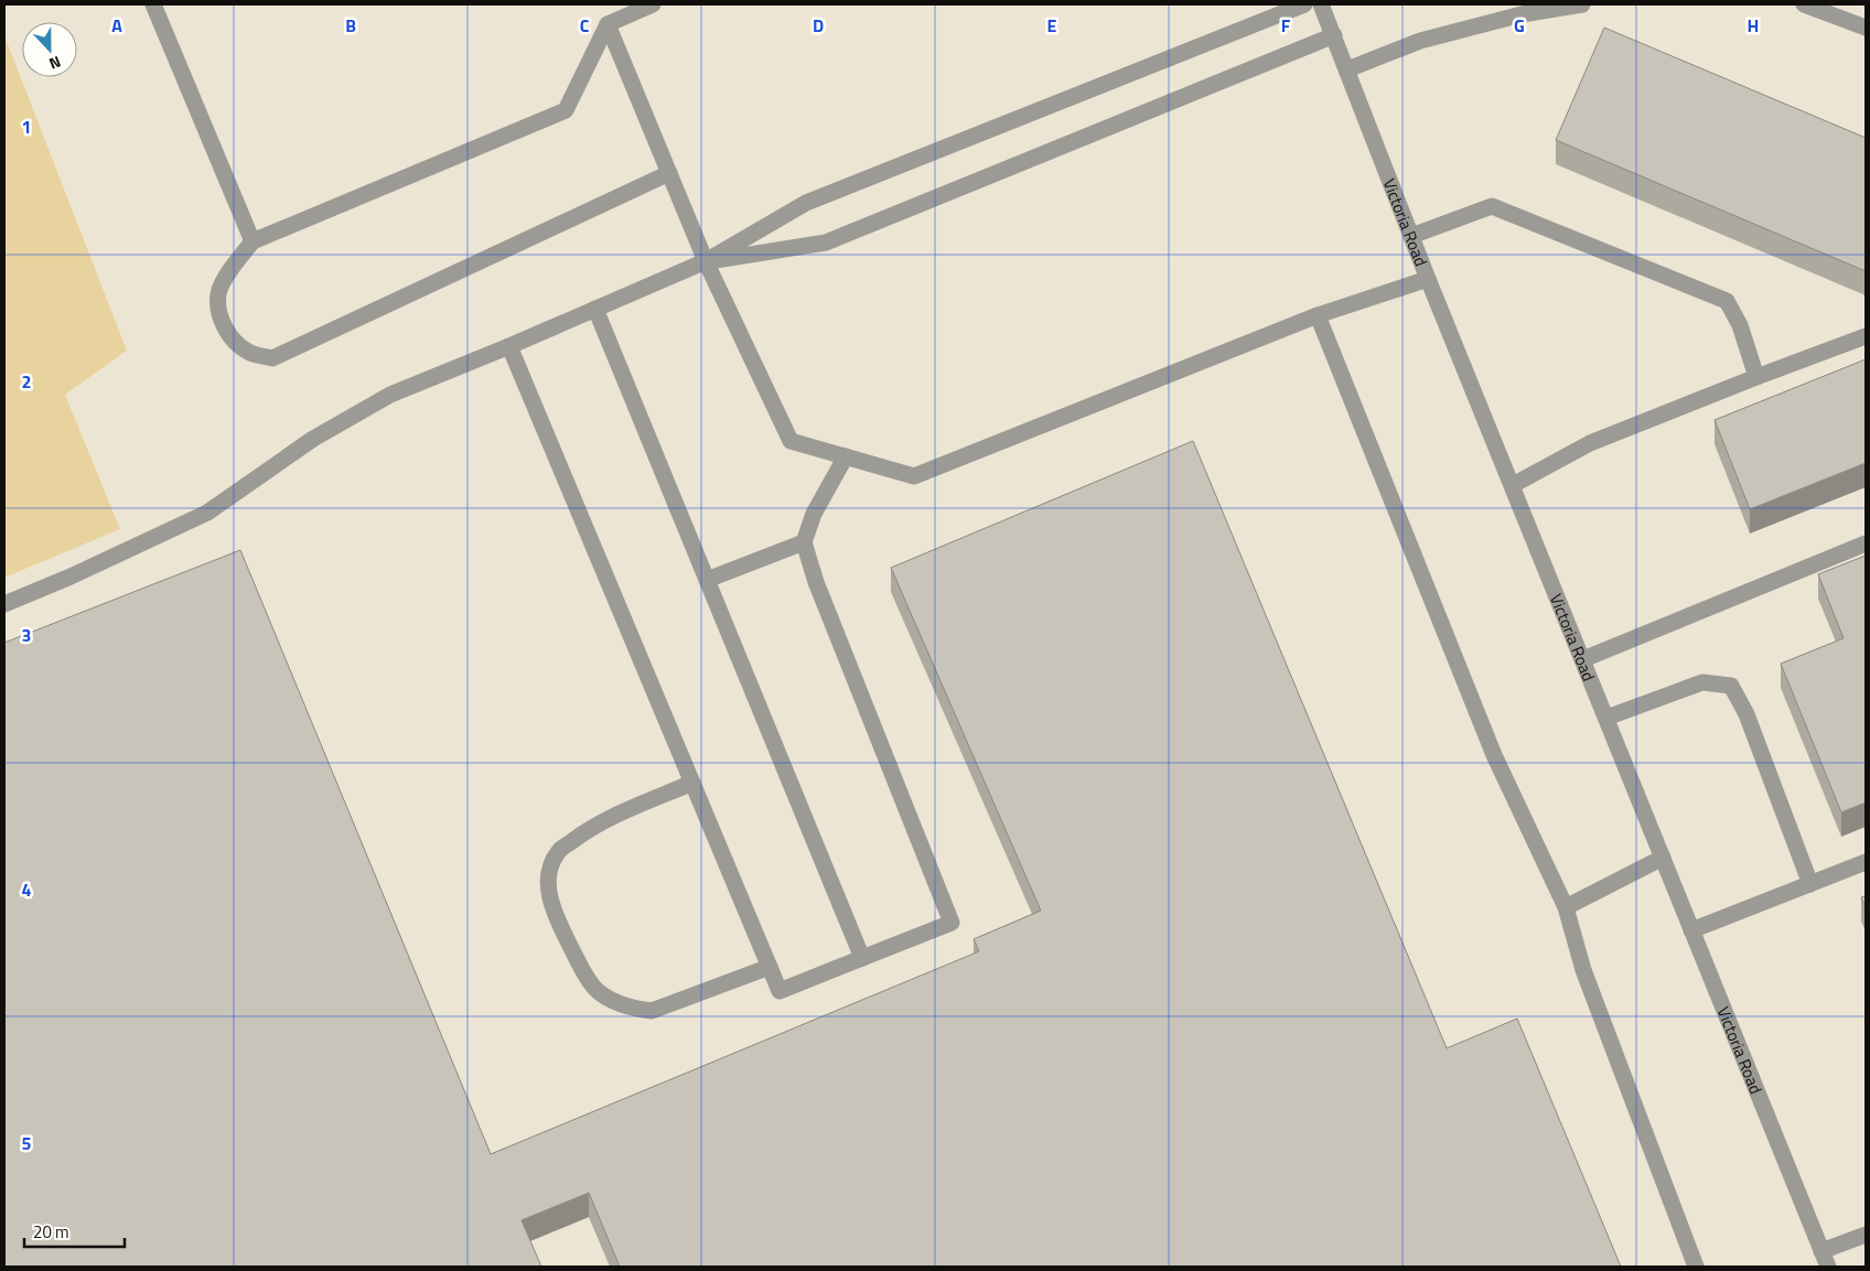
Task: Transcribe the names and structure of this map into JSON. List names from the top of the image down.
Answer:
{
  "streets": {
    "street": ["Victoria Road"]
  },
  "scale_bar": "20 m",
  "north": "bottom",
  "grid": {
    "columns": [
      "A",
      "B",
      "C",
      "D",
      "E",
      "F",
      "G",
      "H"
    ],
    "rows": [
      "1",
      "2",
      "3",
      "4",
      "5"
    ]
  }
}
